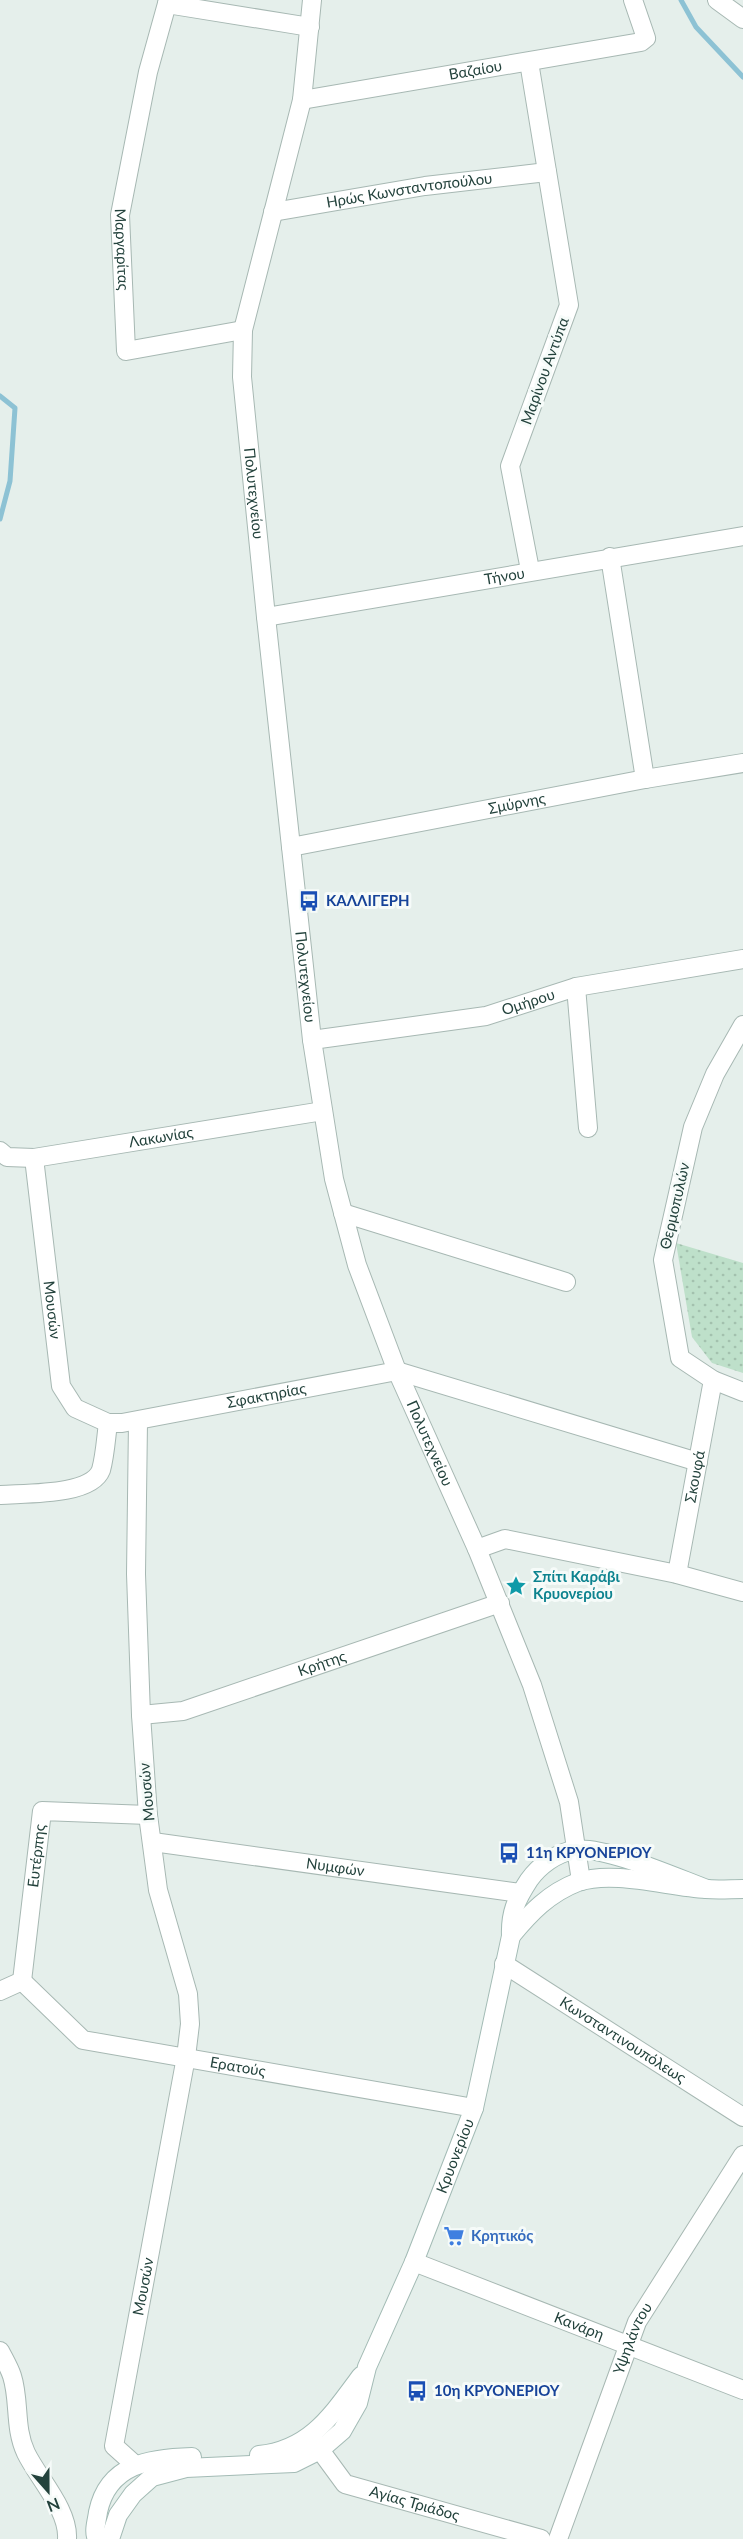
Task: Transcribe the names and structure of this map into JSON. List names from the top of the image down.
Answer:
{
  "streets": {
    "street": [
      "Βαζαίου",
      "Ηρώς Κωνσταντοπούλου",
      "Μαργαρίτας",
      "Μαρίνου Αντύπα",
      "Πολυτεχνείου",
      "Τήνου",
      "Σμύρνης",
      "Ομήρου",
      "Λακωνίας",
      "Θερμοπυλών",
      "Μουσών",
      "Σφακτηρίας",
      "Σκουφά",
      "Κρήτης",
      "Ευτέρπης",
      "Νυμφών",
      "Κωνσταντινουπόλεως",
      "Ερατούς",
      "Κρυονερίου",
      "Κανάρη",
      "Υψηλάντου",
      "Αγίας Τριάδος"
    ]
  },
  "crossings": [
    ["Βαζαίου", "Μαρίνου Αντύπα"],
    ["Βαζαίου", "Πολυτεχνείου"],
    ["Ηρώς Κωνσταντοπούλου", "Μαρίνου Αντύπα"],
    ["Ηρώς Κωνσταντοπούλου", "Πολυτεχνείου"],
    ["Μαργαρίτας", "Πολυτεχνείου"],
    ["Μαρίνου Αντύπα", "Τήνου"],
    ["Πολυτεχνείου", "Τήνου"],
    ["Πολυτεχνείου", "Σμύρνης"],
    ["Πολυτεχνείου", "Ομήρου"],
    ["Πολυτεχνείου", "Λακωνίας"],
    ["Πολυτεχνείου", "Σφακτηρίας"],
    ["Πολυτεχνείου", "Κρήτης"],
    ["Πολυτεχνείου", "Κρυονερίου"],
    ["Λακωνίας", "Μουσών"],
    ["Θερμοπυλών", "Σκουφά"],
    ["Μουσών", "Σφακτηρίας"],
    ["Μουσών", "Κρήτης"],
    ["Μουσών", "Ευτέρπης"],
    ["Μουσών", "Νυμφών"],
    ["Μουσών", "Ερατούς"],
    ["Μουσών", "Κρυονερίου"],
    ["Ευτέρπης", "Ερατούς"],
    ["Νυμφών", "Κρυονερίου"],
    ["Κωνσταντινουπόλεως", "Κρυονερίου"],
    ["Ερατούς", "Κρυονερίου"],
    ["Κρυονερίου", "Κανάρη"],
    ["Κρυονερίου", "Αγίας Τριάδος"],
    ["Κανάρη", "Υψηλάντου"]
  ],
  "places": {
    "bus stop": ["ΚΑΛΛΙΓΕΡΗ", "11η ΚΡΥΟΝΕΡΙΟΥ", "10η ΚΡΥΟΝΕΡΙΟΥ"],
    "place": ["Σπίτι Καράβι Κρυονερίου"],
    "supermarket": ["Κρητικός"]
  },
  "north": "bottom"
}
